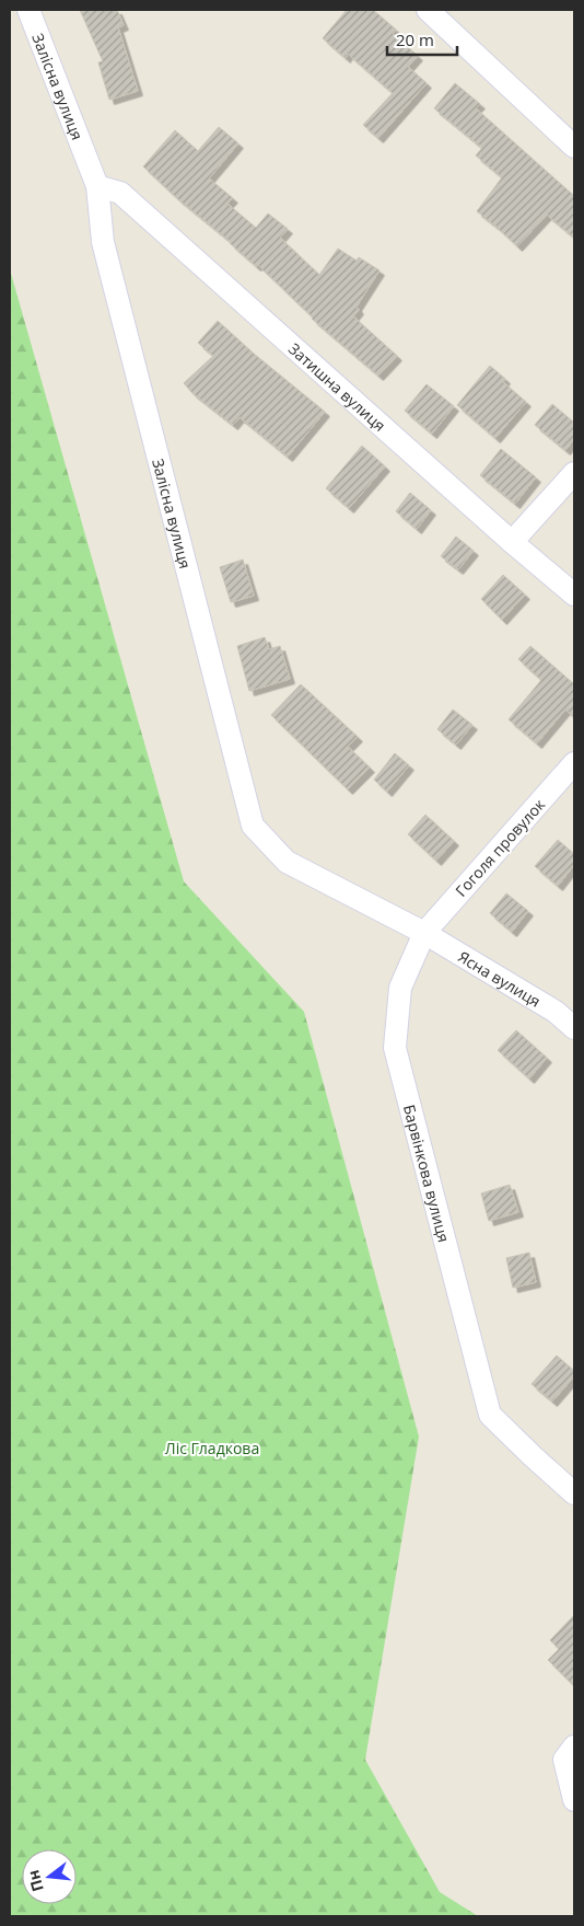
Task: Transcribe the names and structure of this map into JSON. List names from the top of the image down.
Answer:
{
  "streets": {
    "street": [
      "Залісна вулиця",
      "Затишна вулиця",
      "Гоголя провулок",
      "Ясна вулиця",
      "Барвінкова вулиця"
    ]
  },
  "crossings": [
    ["Залісна вулиця", "Затишна вулиця"],
    ["Залісна вулиця", "Гоголя провулок"],
    ["Залісна вулиця", "Ясна вулиця"],
    ["Залісна вулиця", "Барвінкова вулиця"],
    ["Гоголя провулок", "Ясна вулиця"],
    ["Гоголя провулок", "Барвінкова вулиця"],
    ["Ясна вулиця", "Барвінкова вулиця"]
  ],
  "parks": ["Ліс Гладкова"],
  "scale_bar": "20 m",
  "north": "left"
}
